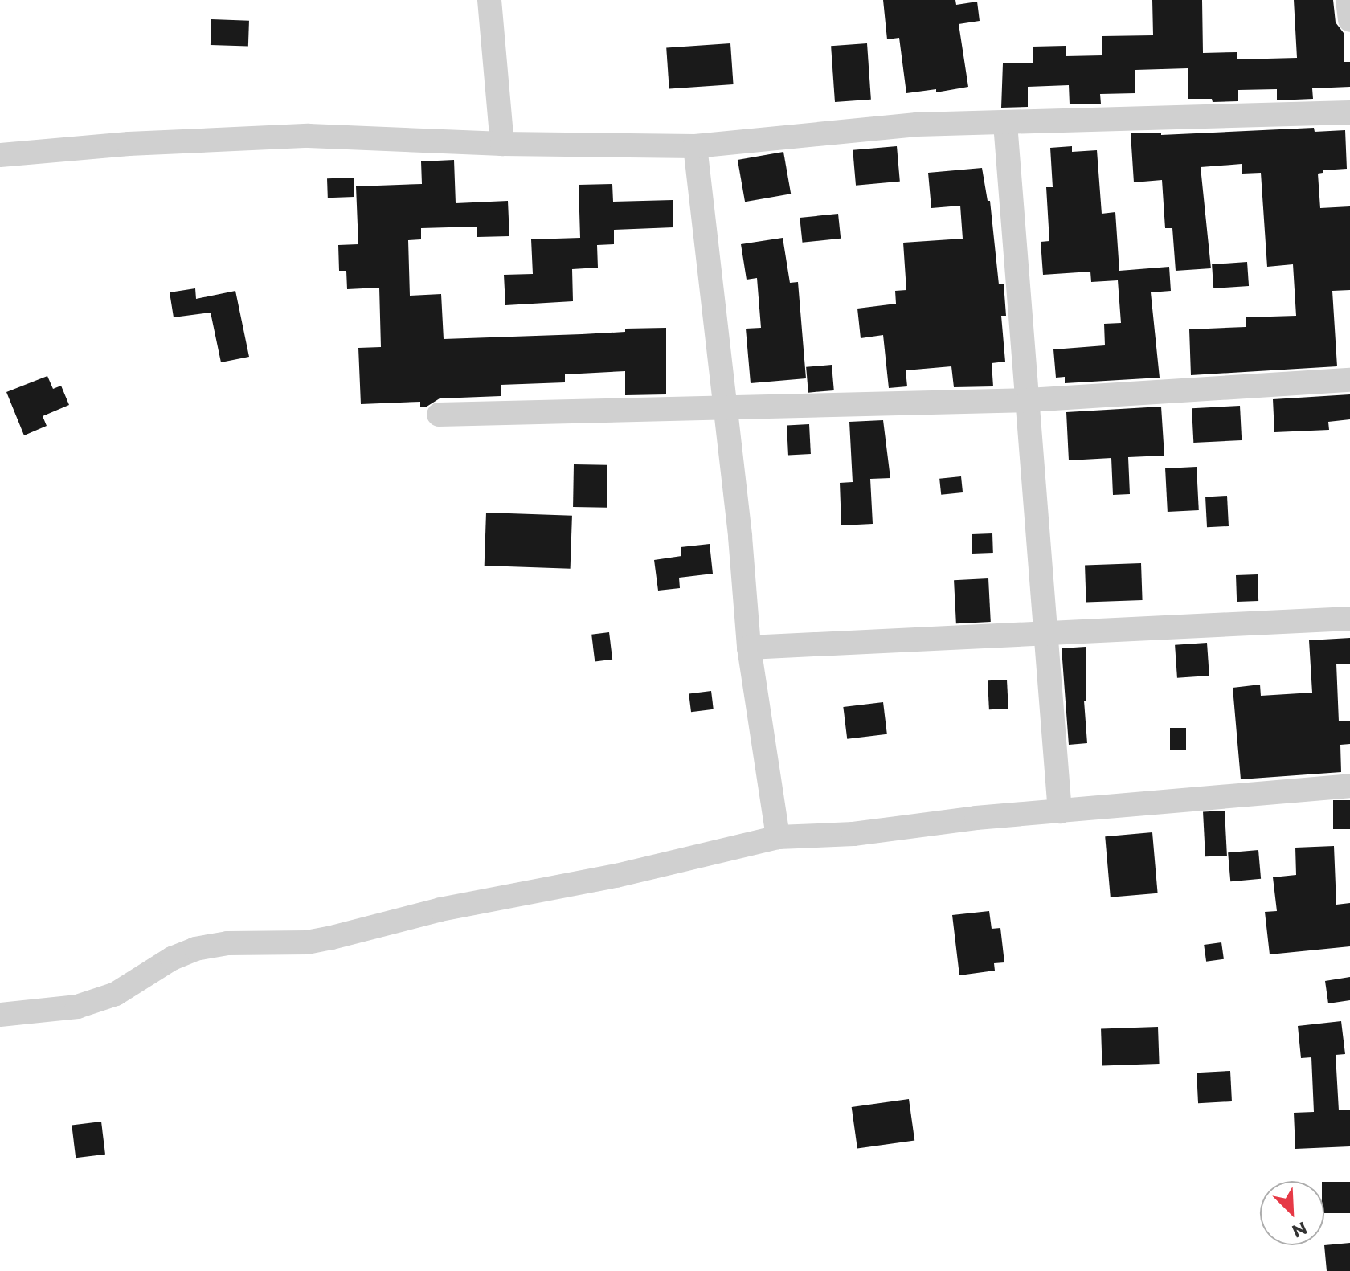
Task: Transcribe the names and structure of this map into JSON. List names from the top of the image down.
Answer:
{
  "north": "bottom right"
}
